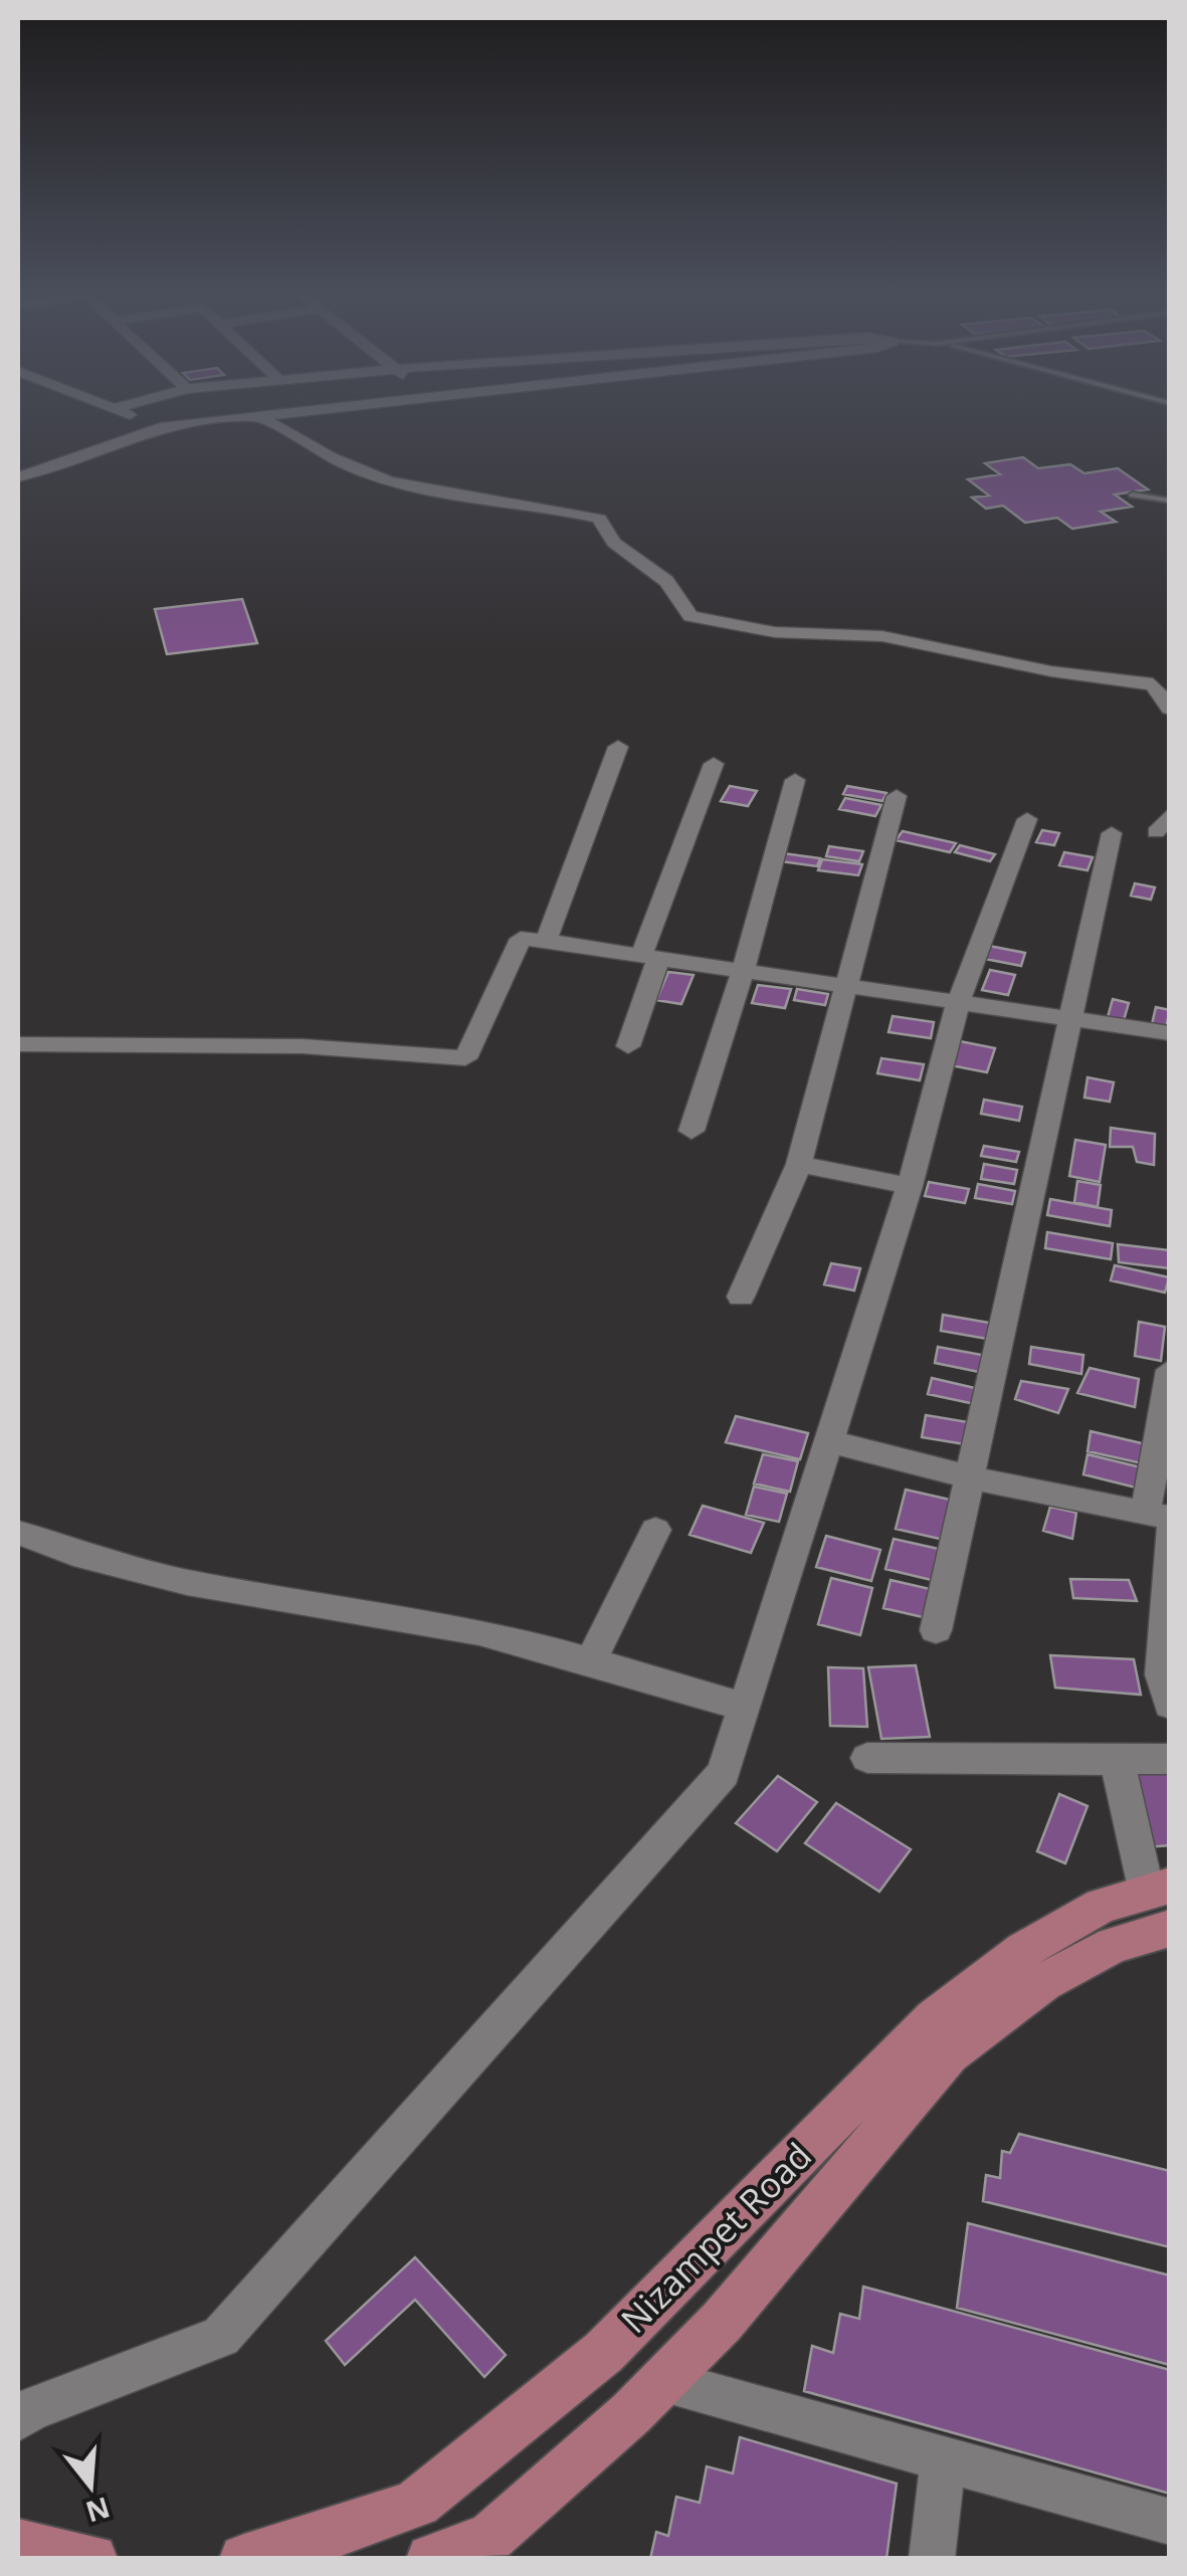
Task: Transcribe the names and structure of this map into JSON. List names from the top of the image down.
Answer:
{
  "streets": {
    "main road": ["Nizampet Road"]
  },
  "north": "bottom"
}
